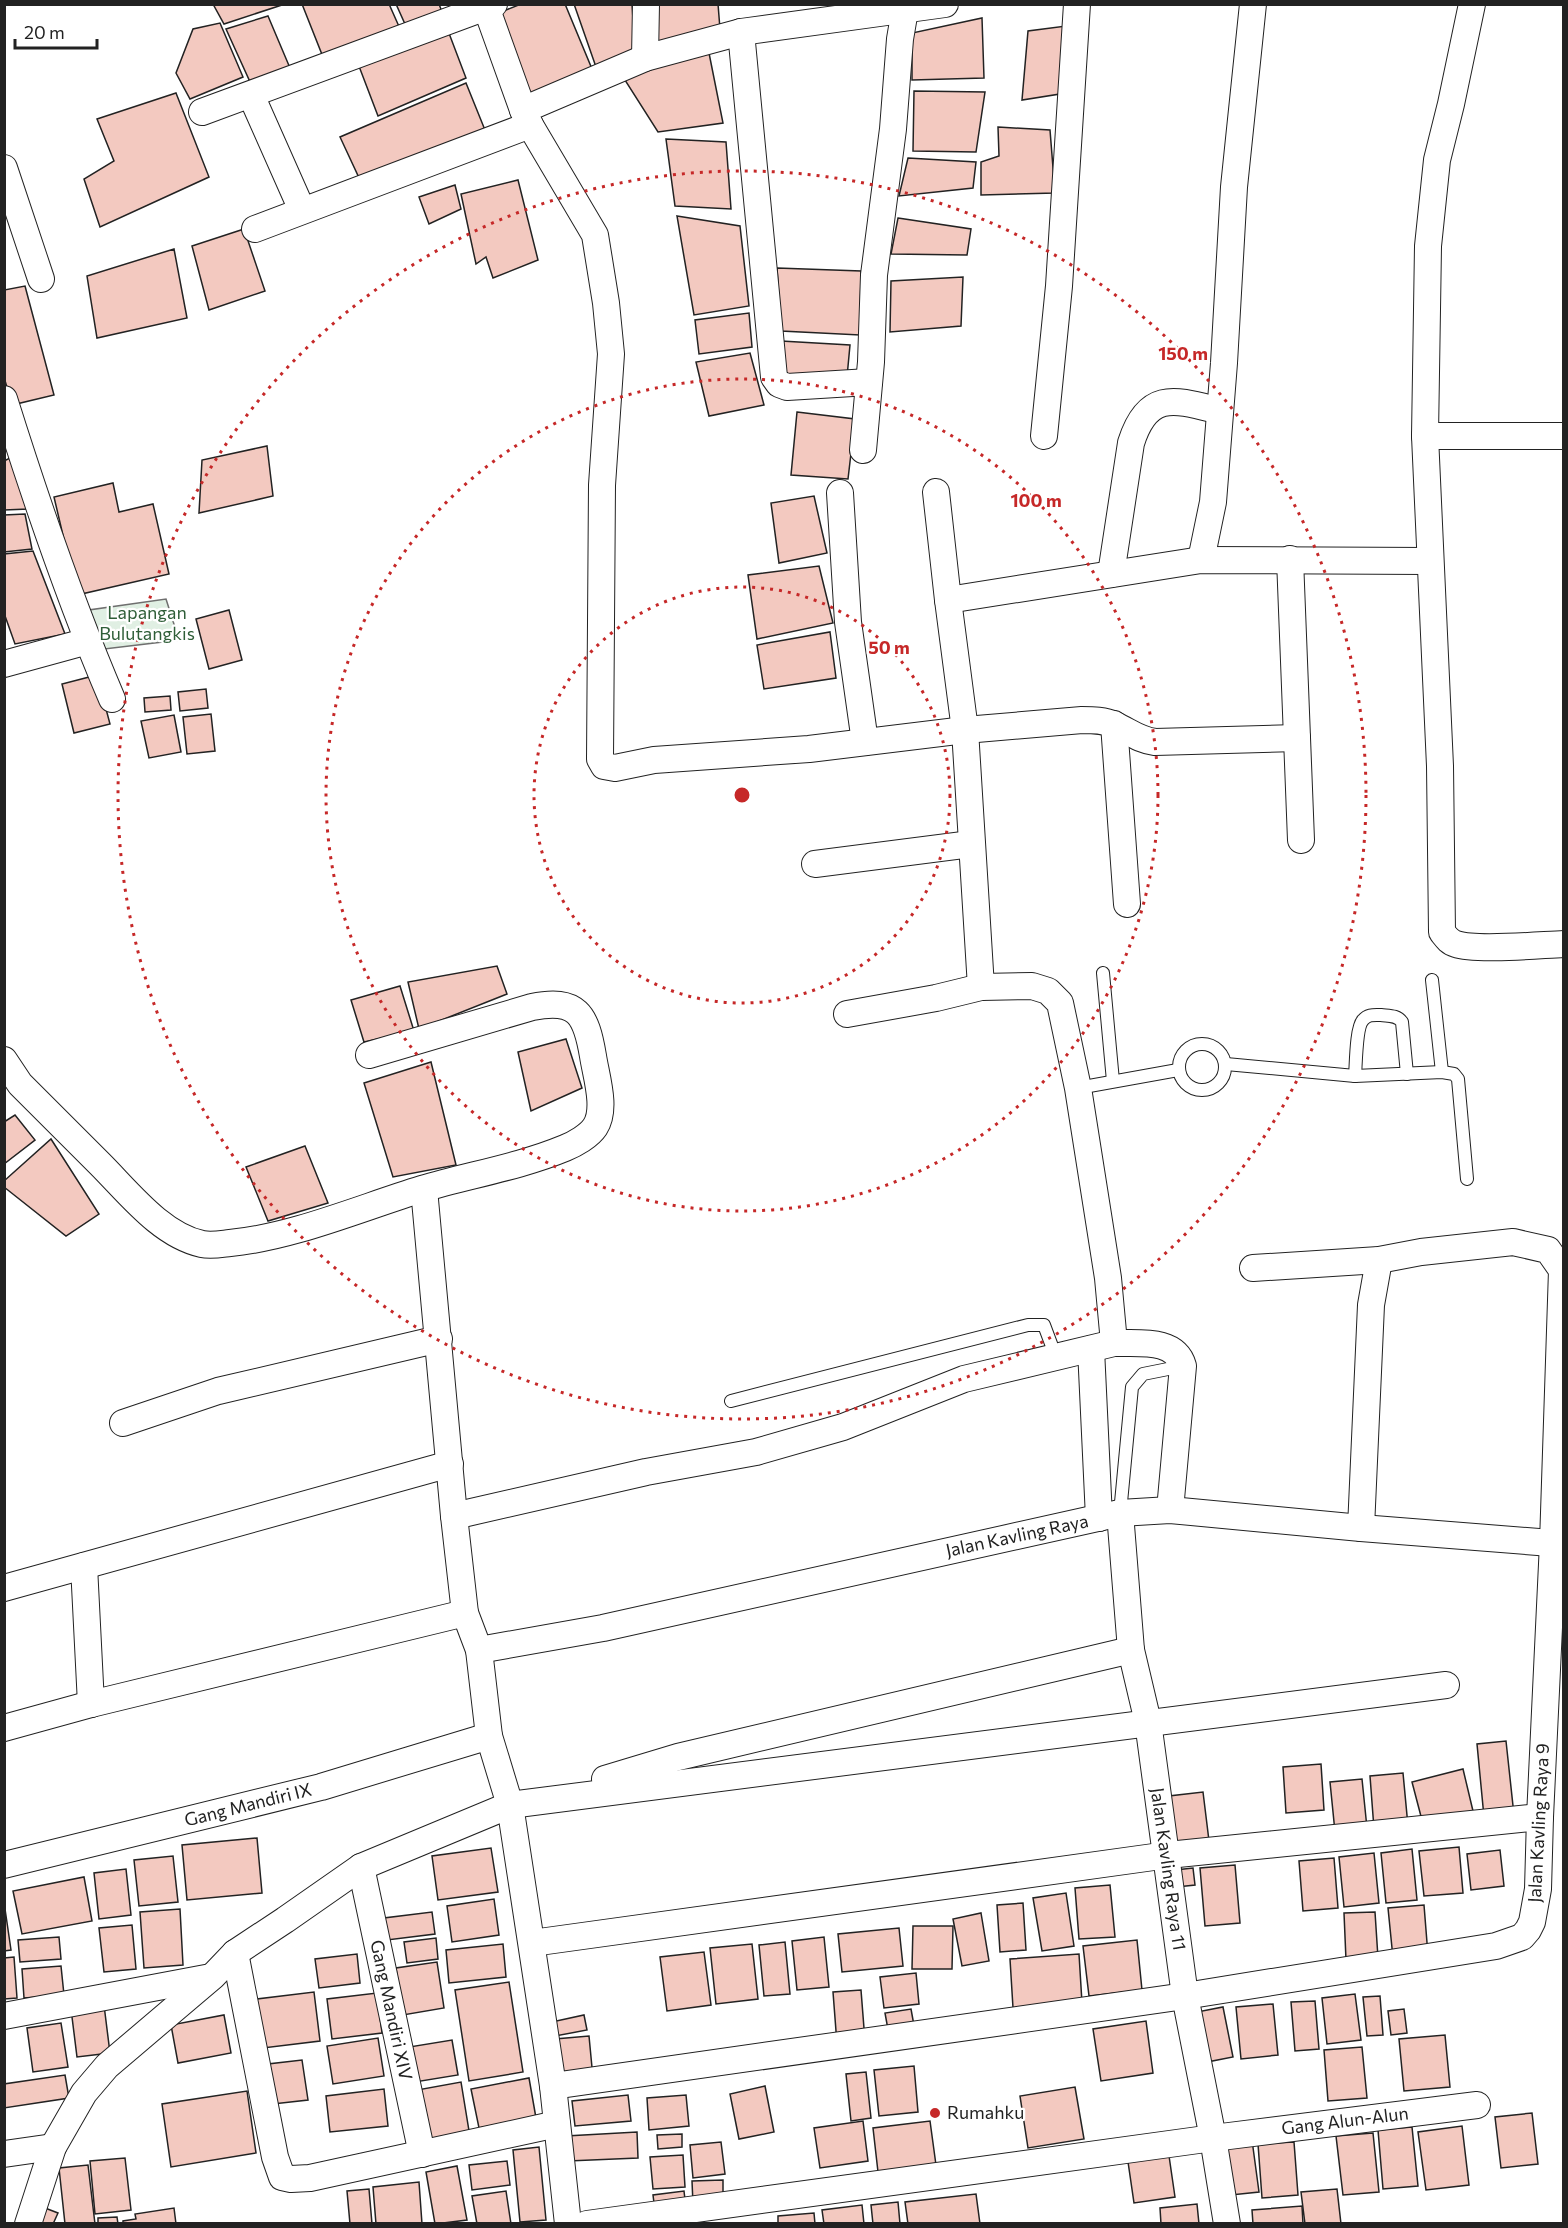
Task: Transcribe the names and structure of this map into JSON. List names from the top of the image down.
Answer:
{
  "streets": {
    "street": [
      "Jalan Kavling Raya",
      "Gang Mandiri IX",
      "Jalan Kavling Raya 9",
      "Jalan Kavling Raya 11",
      "Gang Mandiri XIV",
      "Gang Alun-Alun"
    ]
  },
  "crossings": [
    ["Jalan Kavling Raya", "Jalan Kavling Raya 9"],
    ["Jalan Kavling Raya", "Jalan Kavling Raya 11"],
    ["Jalan Kavling Raya 9", "Jalan Kavling Raya 11"],
    ["Jalan Kavling Raya 11", "Gang Alun-Alun"]
  ],
  "parks": ["Lapangan Bulutangkis"],
  "places": ["Rumahku"],
  "scale_bar": "20 m",
  "rings": ["150 m", "100 m", "50 m"]
}
